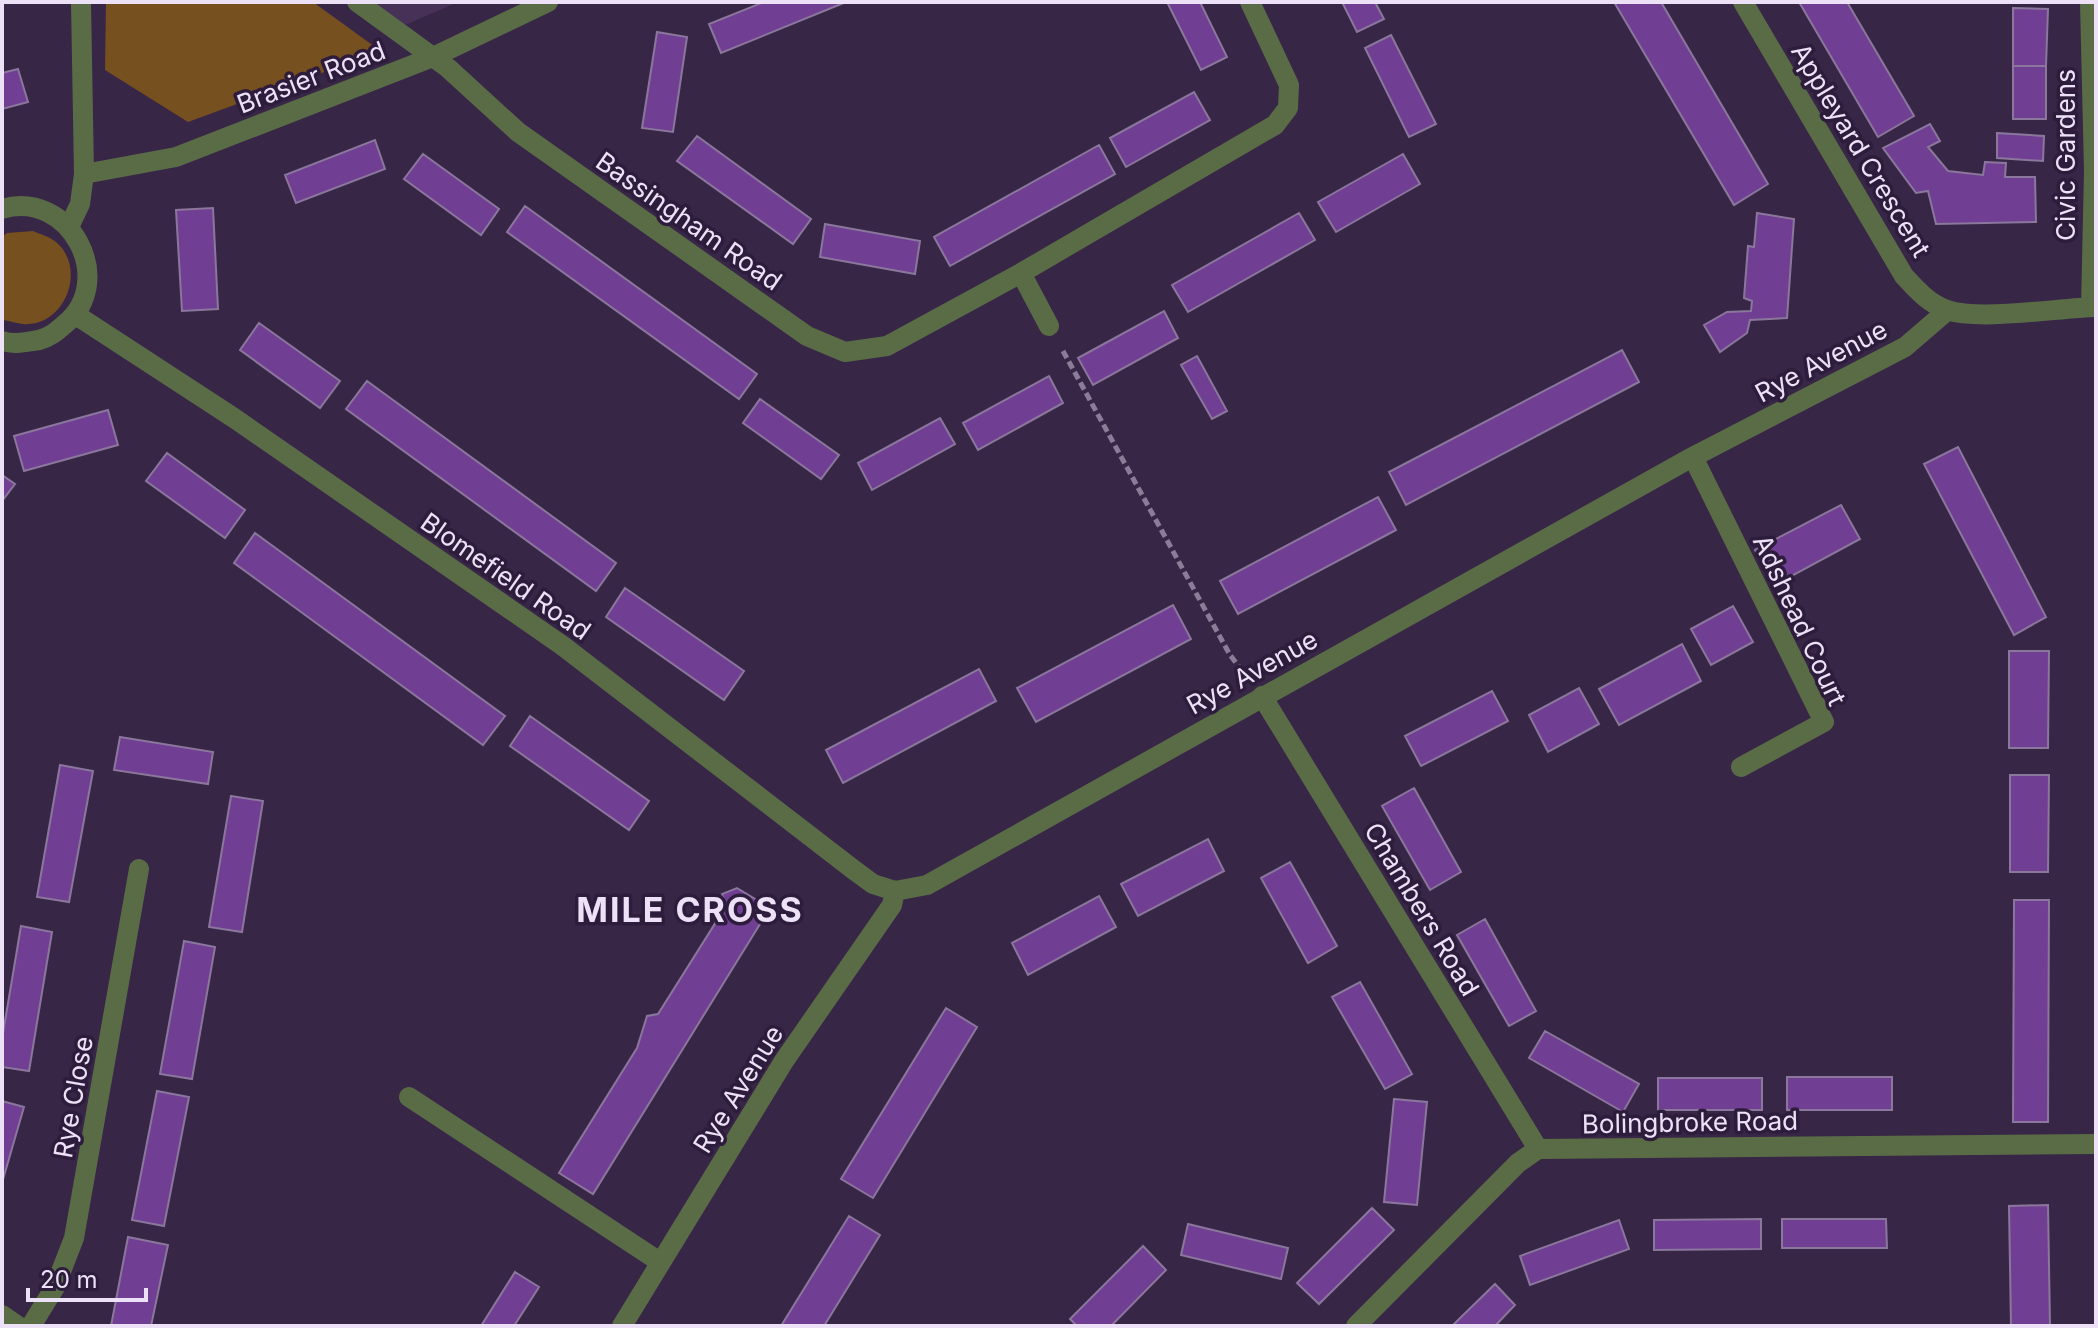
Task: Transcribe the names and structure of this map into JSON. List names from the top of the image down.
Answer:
{
  "streets": {
    "street": [
      "Brasier Road",
      "Appleyard Crescent",
      "Civic Gardens",
      "Bassingham Road",
      "Rye Avenue",
      "Blomefield Road",
      "Adshead Court",
      "Chambers Road",
      "Rye Close",
      "Bolingbroke Road"
    ]
  },
  "crossings": [
    ["Brasier Road", "Bassingham Road"],
    ["Appleyard Crescent", "Rye Avenue"],
    ["Rye Avenue", "Blomefield Road"],
    ["Rye Avenue", "Adshead Court"],
    ["Rye Avenue", "Chambers Road"],
    ["Chambers Road", "Bolingbroke Road"]
  ],
  "districts": ["MILE CROSS"],
  "scale_bar": "20 m"
}
